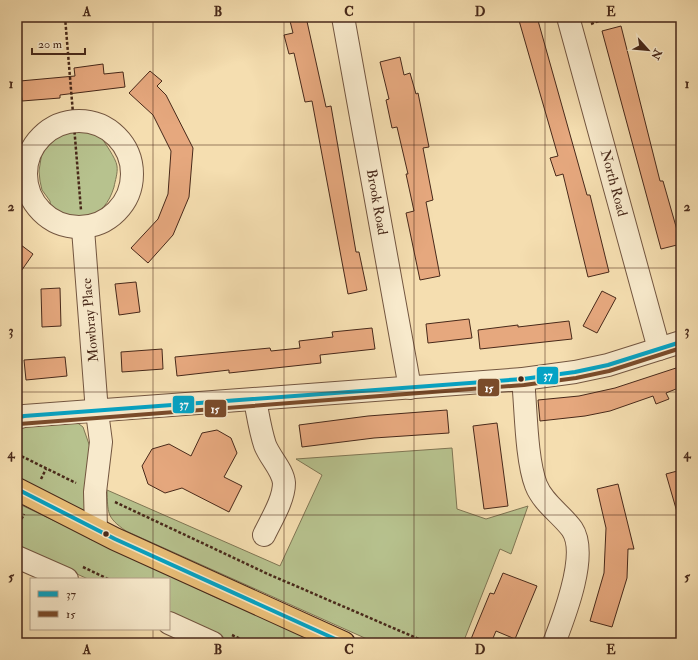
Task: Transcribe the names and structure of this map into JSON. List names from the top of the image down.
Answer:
{
  "streets": {
    "street": ["North Road", "Brook Road", "Mowbray Place"]
  },
  "lines": ["transit line 37", "transit line 15"],
  "legend": ["37", "15"],
  "scale_bar": "20 m",
  "north": "bottom right",
  "grid": {
    "columns": [
      "A",
      "B",
      "C",
      "D",
      "E"
    ],
    "rows": [
      "1",
      "2",
      "3",
      "4",
      "5"
    ]
  }
}
